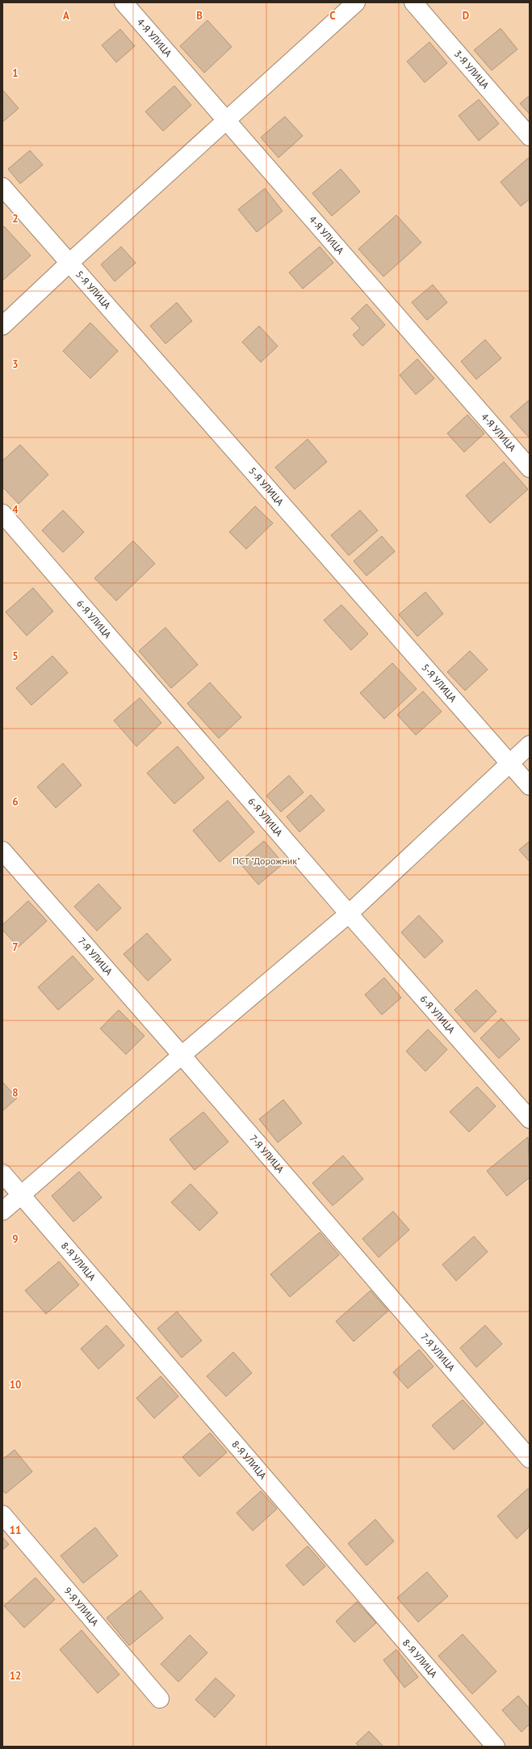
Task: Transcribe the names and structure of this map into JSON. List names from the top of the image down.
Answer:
{
  "streets": {
    "street": [
      "4-Я УЛИЦА",
      "3-Я УЛИЦА",
      "5-Я УЛИЦА",
      "6-Я УЛИЦА",
      "7-Я УЛИЦА",
      "8-Я УЛИЦА",
      "9-Я УЛИЦА"
    ]
  },
  "parks": ["ПСТ \"Дорожник\""],
  "grid": {
    "columns": [
      "A",
      "B",
      "C",
      "D"
    ],
    "rows": [
      "1",
      "2",
      "3",
      "4",
      "5",
      "6",
      "7",
      "8",
      "9",
      "10",
      "11",
      "12"
    ]
  }
}
